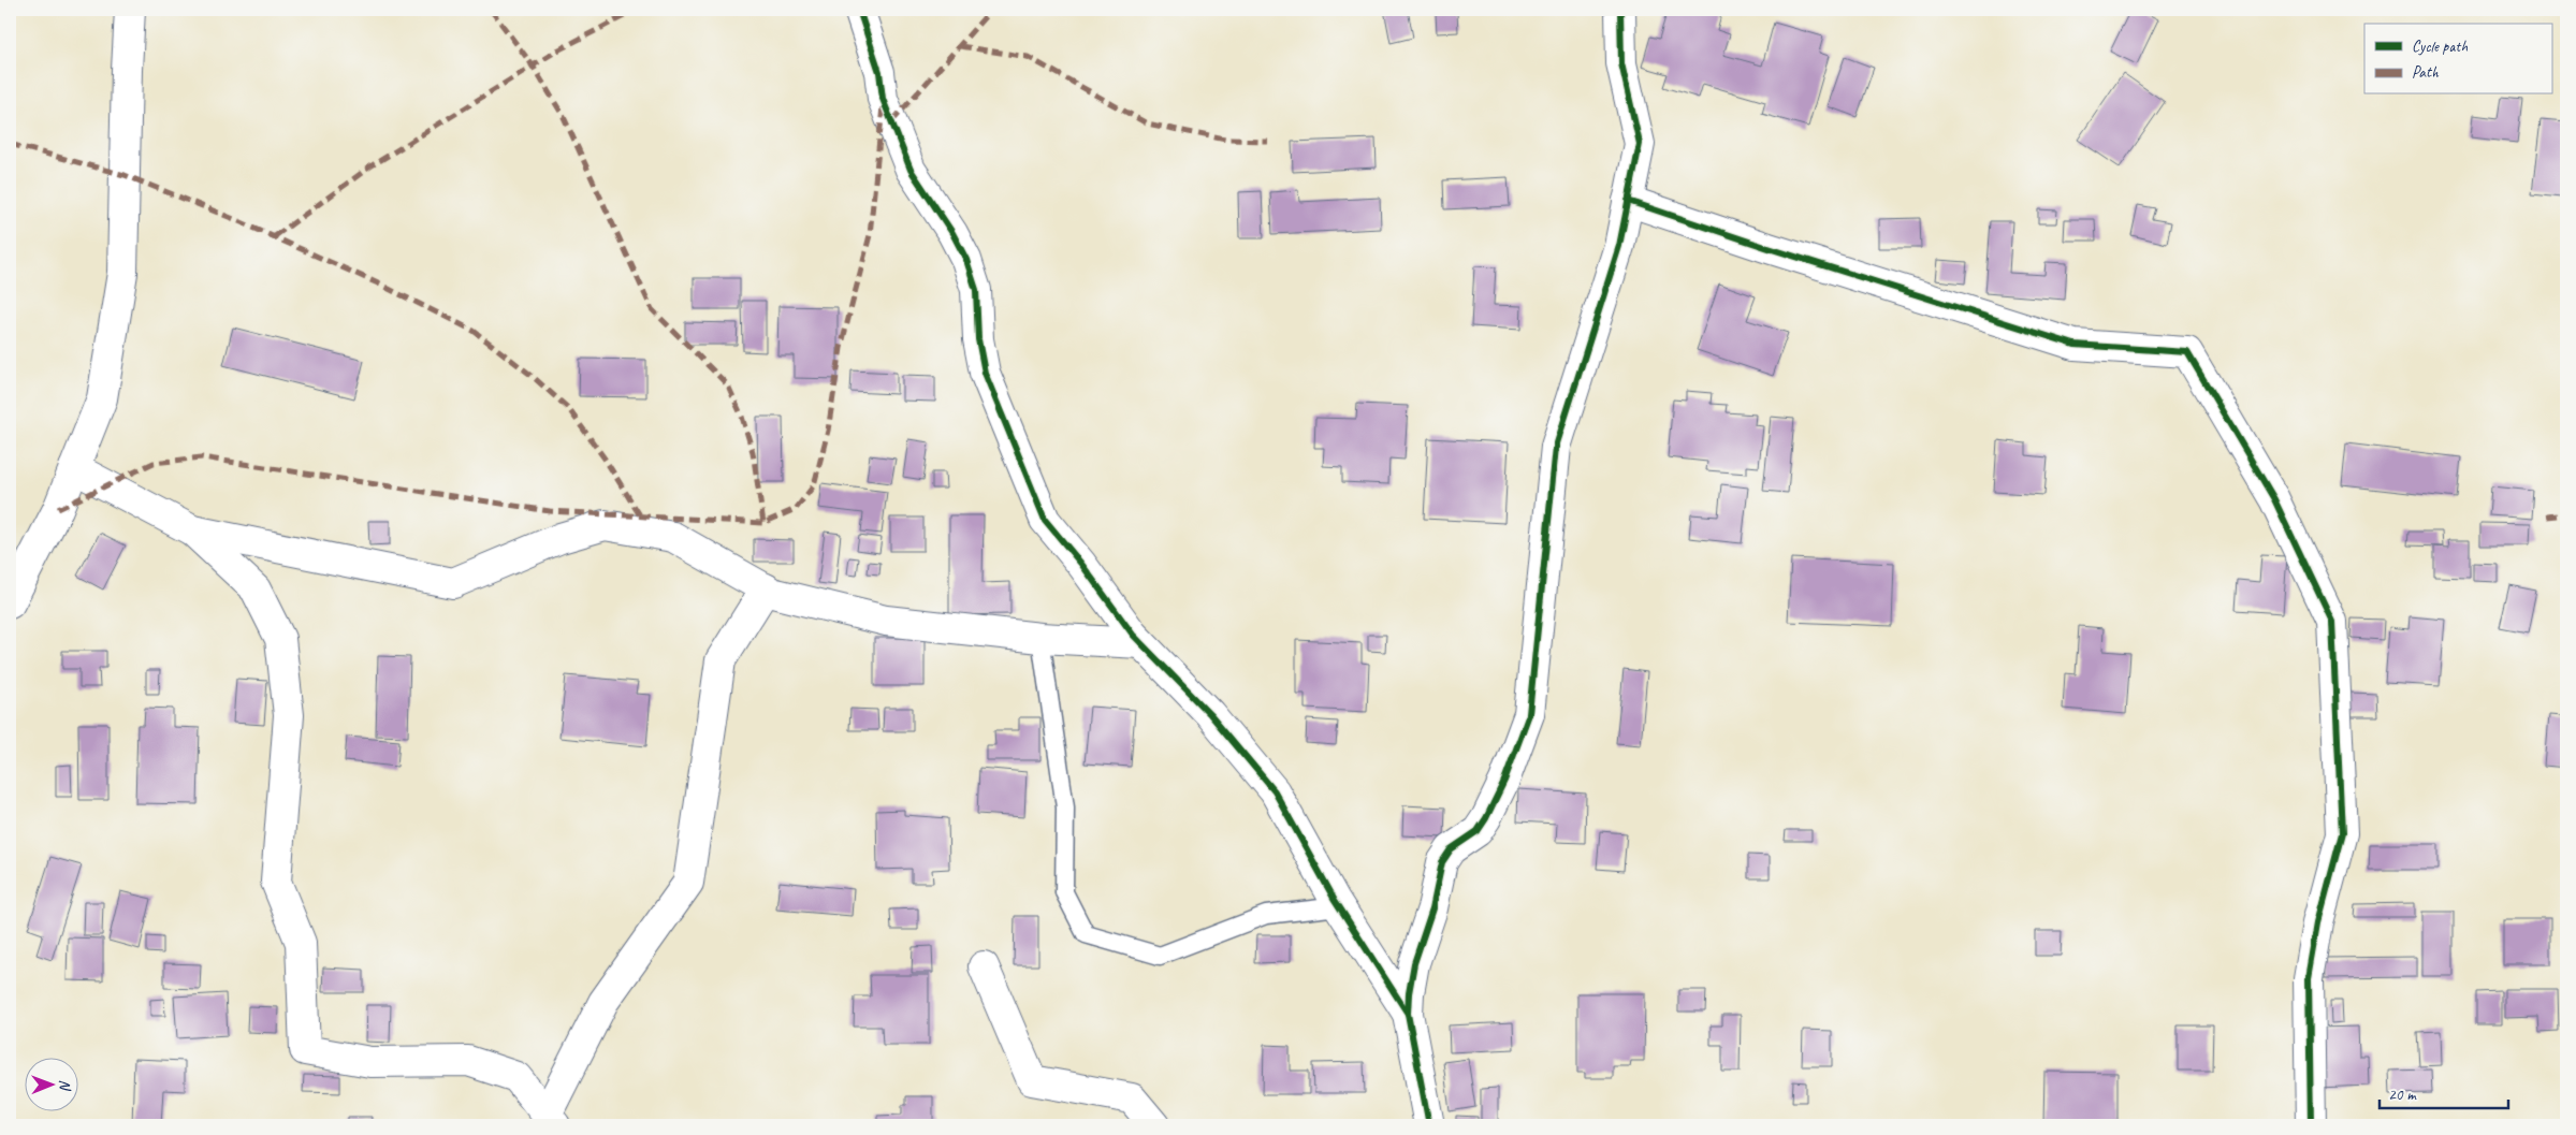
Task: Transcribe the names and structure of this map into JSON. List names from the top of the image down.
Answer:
{
  "legend": ["Cycle path", "Path"],
  "scale_bar": "20 m",
  "north": "right"
}
